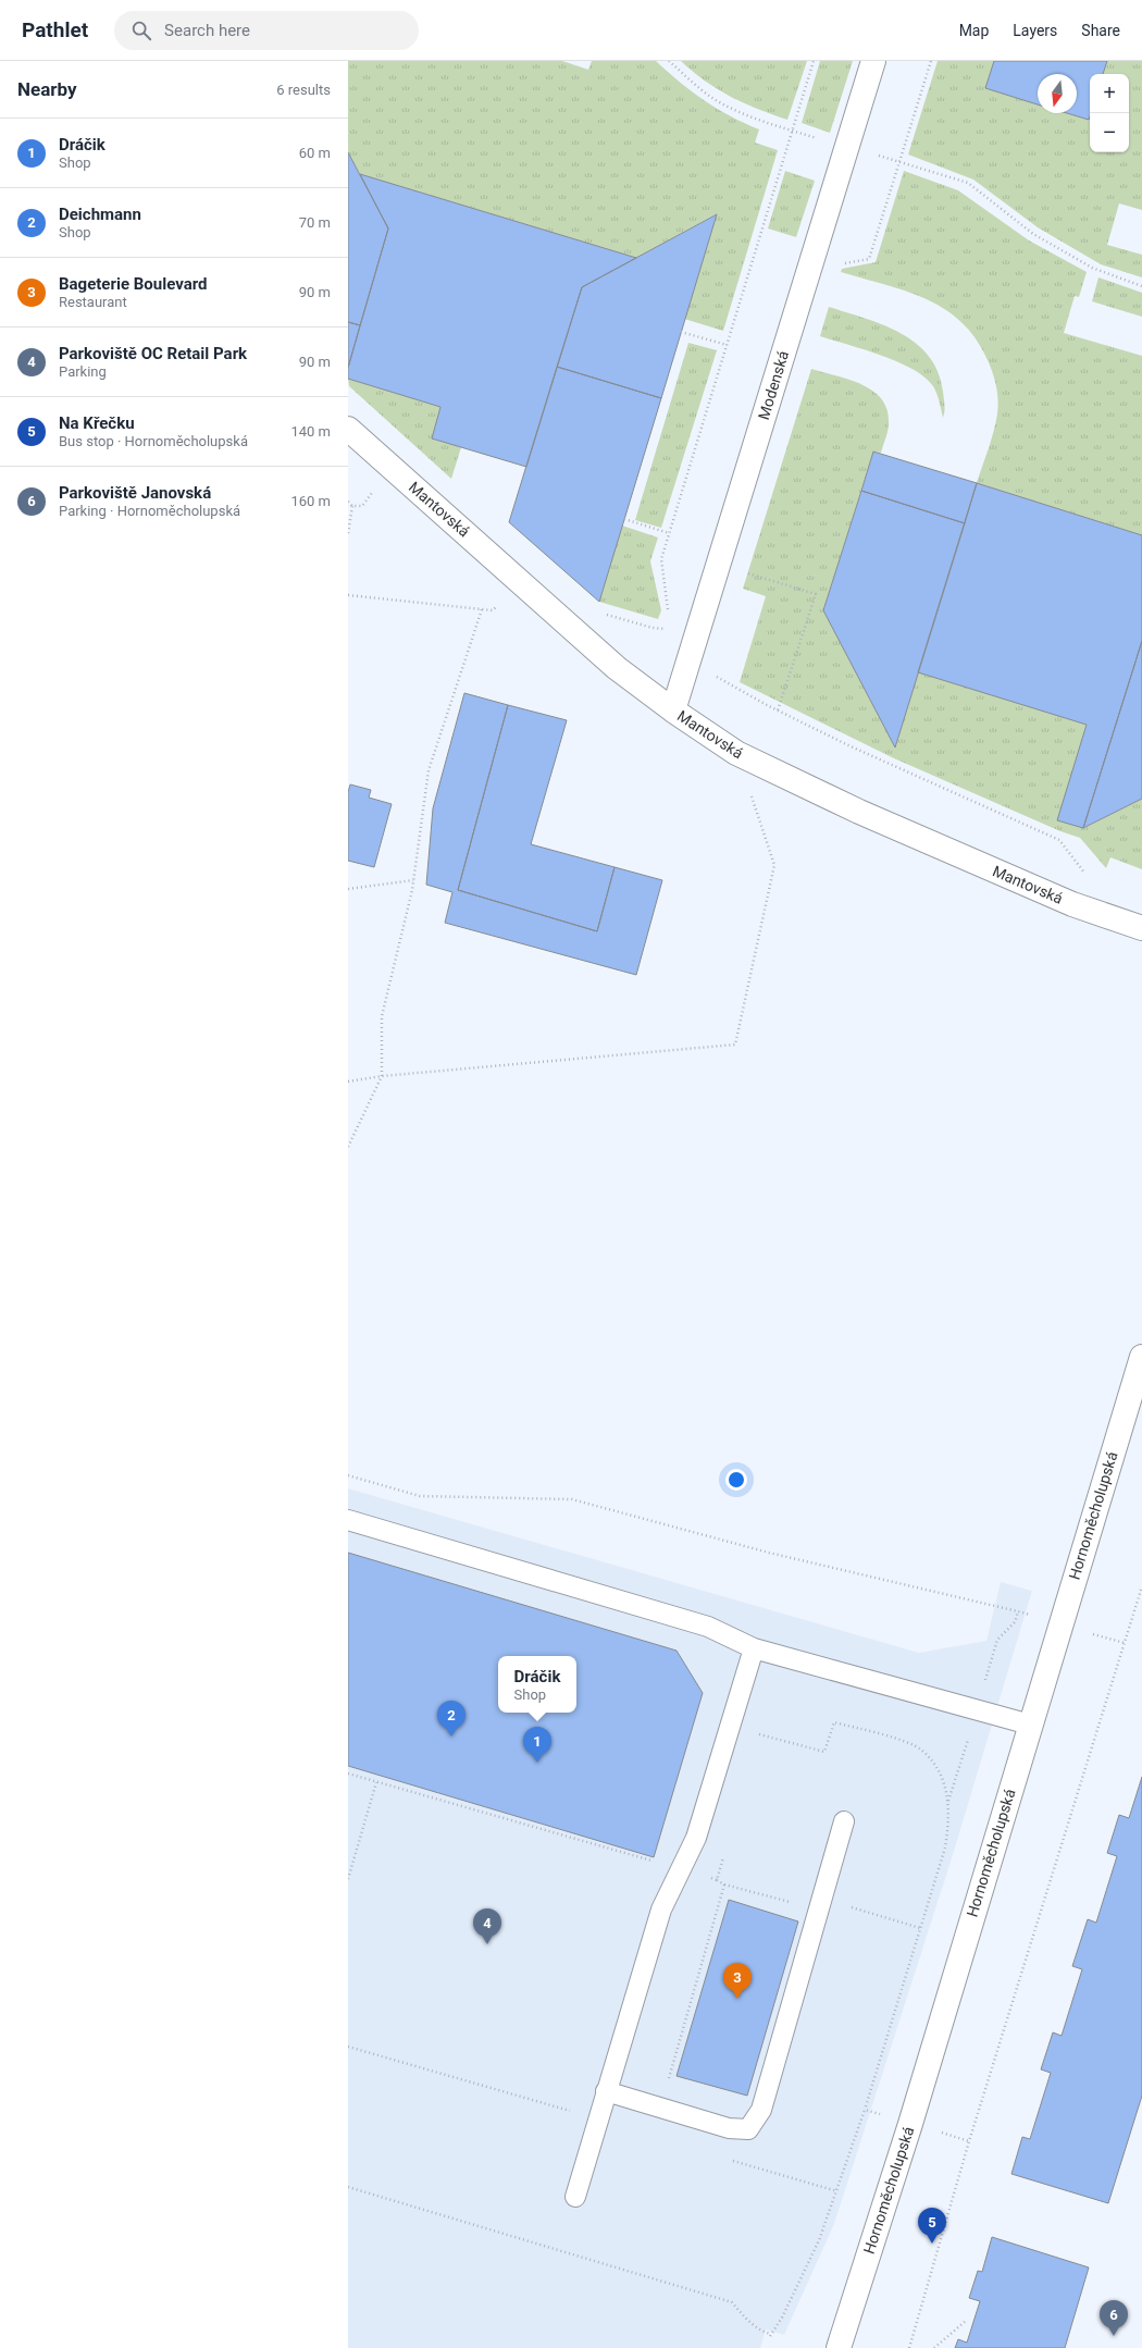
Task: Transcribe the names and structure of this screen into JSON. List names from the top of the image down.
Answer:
{
  "streets": {
    "street": ["Modenská", "Mantovská", "Hornoměcholupská"]
  },
  "crossings": [
    ["Modenská", "Mantovská"]
  ],
  "north": "bottom",
  "page": {
    "header": "Pathlet",
    "search": "Search here",
    "nav": ["Map", "Layers", "Share"],
    "heading": ["Nearby", "6 results"],
    "map_buttons": ["+", "−"],
    "list": [
      {
        "mark": "1",
        "name": "Dráčik",
        "note": "Shop",
        "value": "60 m"
      },
      {
        "mark": "2",
        "name": "Deichmann",
        "note": "Shop",
        "value": "70 m"
      },
      {
        "mark": "3",
        "name": "Bageterie Boulevard",
        "note": "Restaurant",
        "value": "90 m"
      },
      {
        "mark": "4",
        "name": "Parkoviště OC Retail Park",
        "note": "Parking",
        "value": "90 m"
      },
      {
        "mark": "5",
        "name": "Na Křečku",
        "note": "Bus stop · Hornoměcholupská",
        "value": "140 m"
      },
      {
        "mark": "6",
        "name": "Parkoviště Janovská",
        "note": "Parking · Hornoměcholupská",
        "value": "160 m"
      }
    ],
    "popup": ["Dráčik", "Shop"],
    "pins": [
      "2",
      "1",
      "4",
      "3",
      "5",
      "6"
    ]
  }
}
